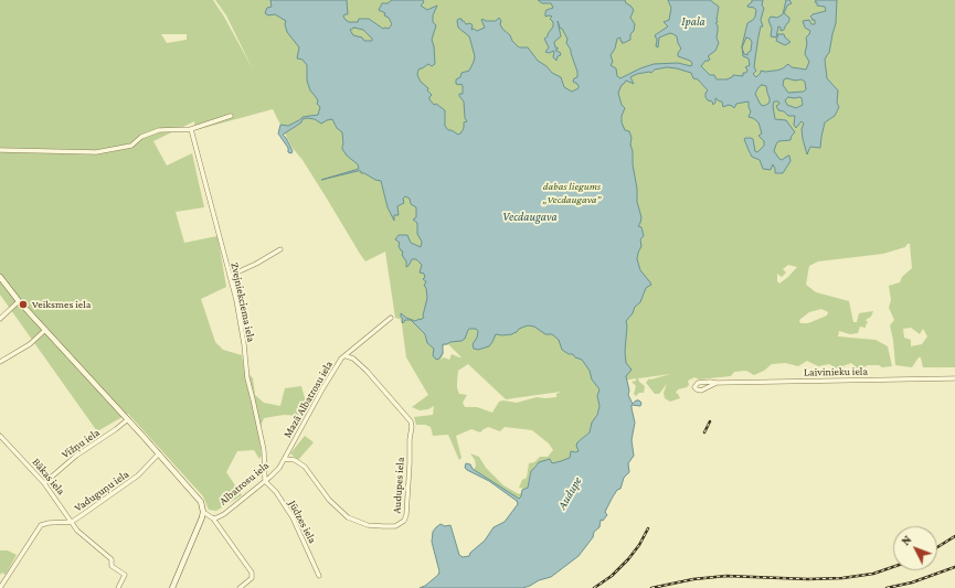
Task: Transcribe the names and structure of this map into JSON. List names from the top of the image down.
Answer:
{
  "streets": {
    "street": [
      "Zvejniekciema iela",
      "Laivinieku iela",
      "Mazā Albatrosu iela",
      "Vižņu iela",
      "Bākas iela",
      "Albatrosu iela",
      "Audupes iela",
      "Vaduguņu iela",
      "Jūdzes iela"
    ]
  },
  "crossings": [
    ["Zvejniekciema iela", "Albatrosu iela"],
    ["Zvejniekciema iela", "Jūdzes iela"],
    ["Mazā Albatrosu iela", "Albatrosu iela"],
    ["Mazā Albatrosu iela", "Audupes iela"],
    ["Vižņu iela", "Bākas iela"],
    ["Bākas iela", "Vaduguņu iela"],
    ["Albatrosu iela", "Audupes iela"],
    ["Albatrosu iela", "Jūdzes iela"]
  ],
  "water": ["Ipala", "Vecdaugava", "Audupe"],
  "parks": ["dabas liegums „Vecdaugava”"],
  "places": ["Veiksmes iela"],
  "north": "top left"
}
